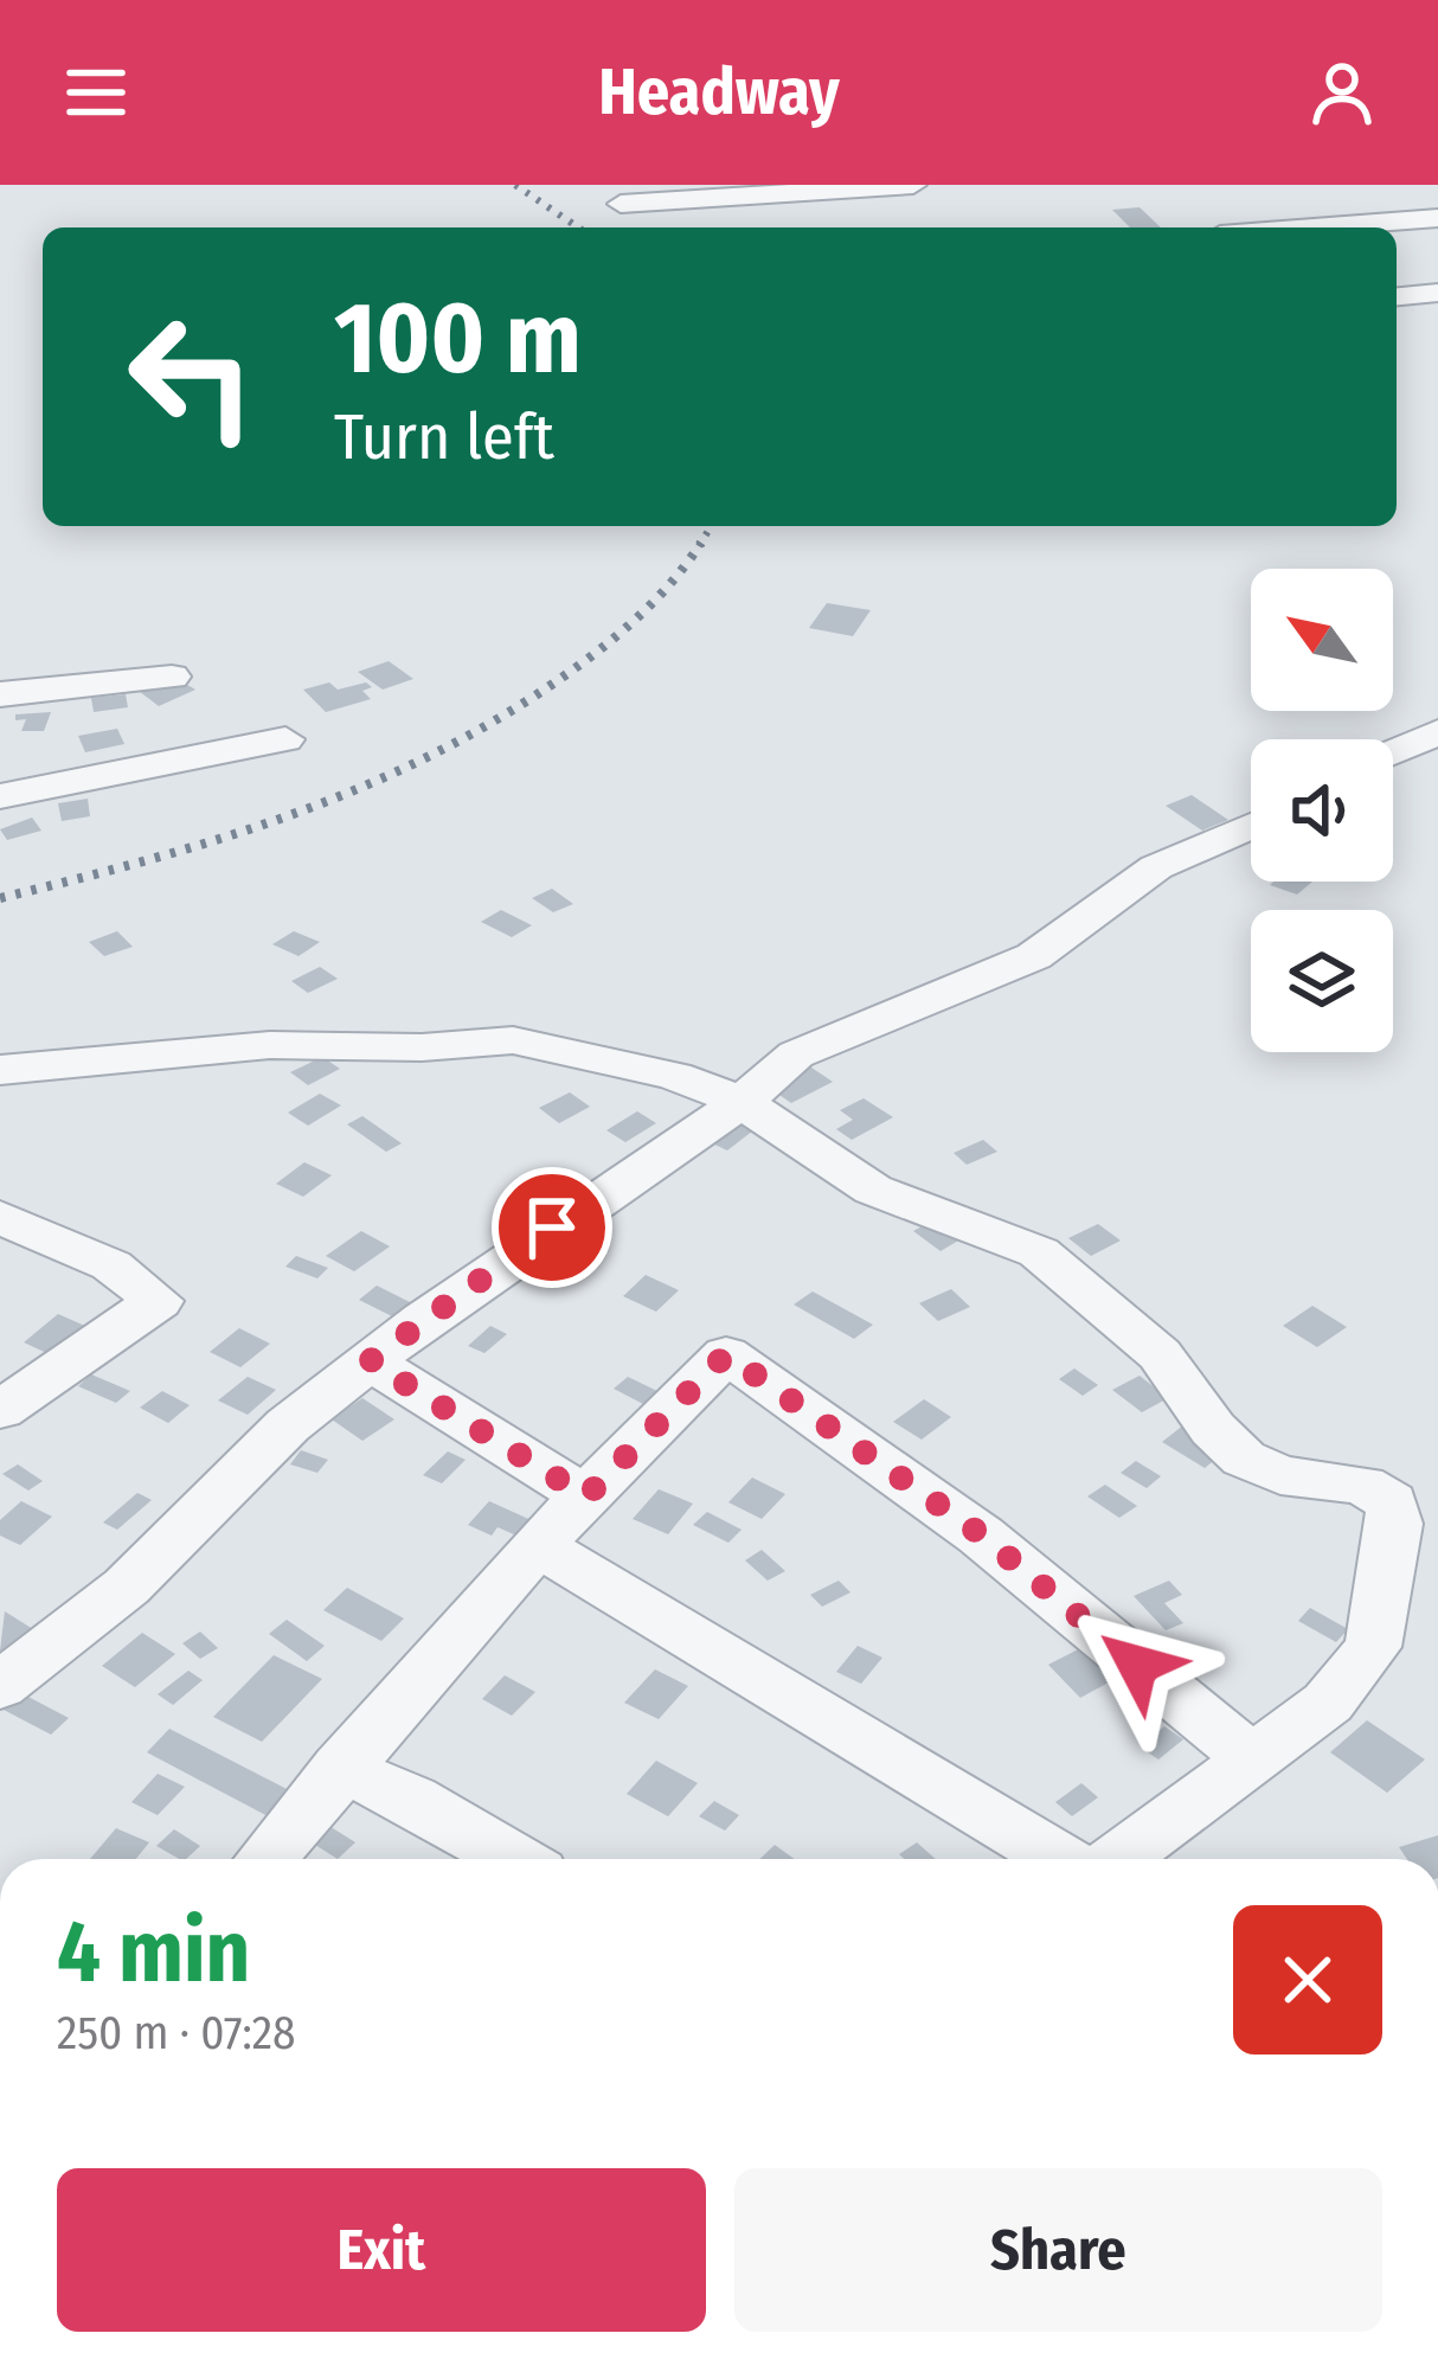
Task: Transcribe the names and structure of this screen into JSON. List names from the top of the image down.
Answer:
{
  "north": "top left",
  "page": {
    "header": "Headway",
    "turn": ["100 m", "Turn left"],
    "heading": ["4 min", "250 m · 07:28"],
    "buttons": ["Exit", "Share"]
  }
}
